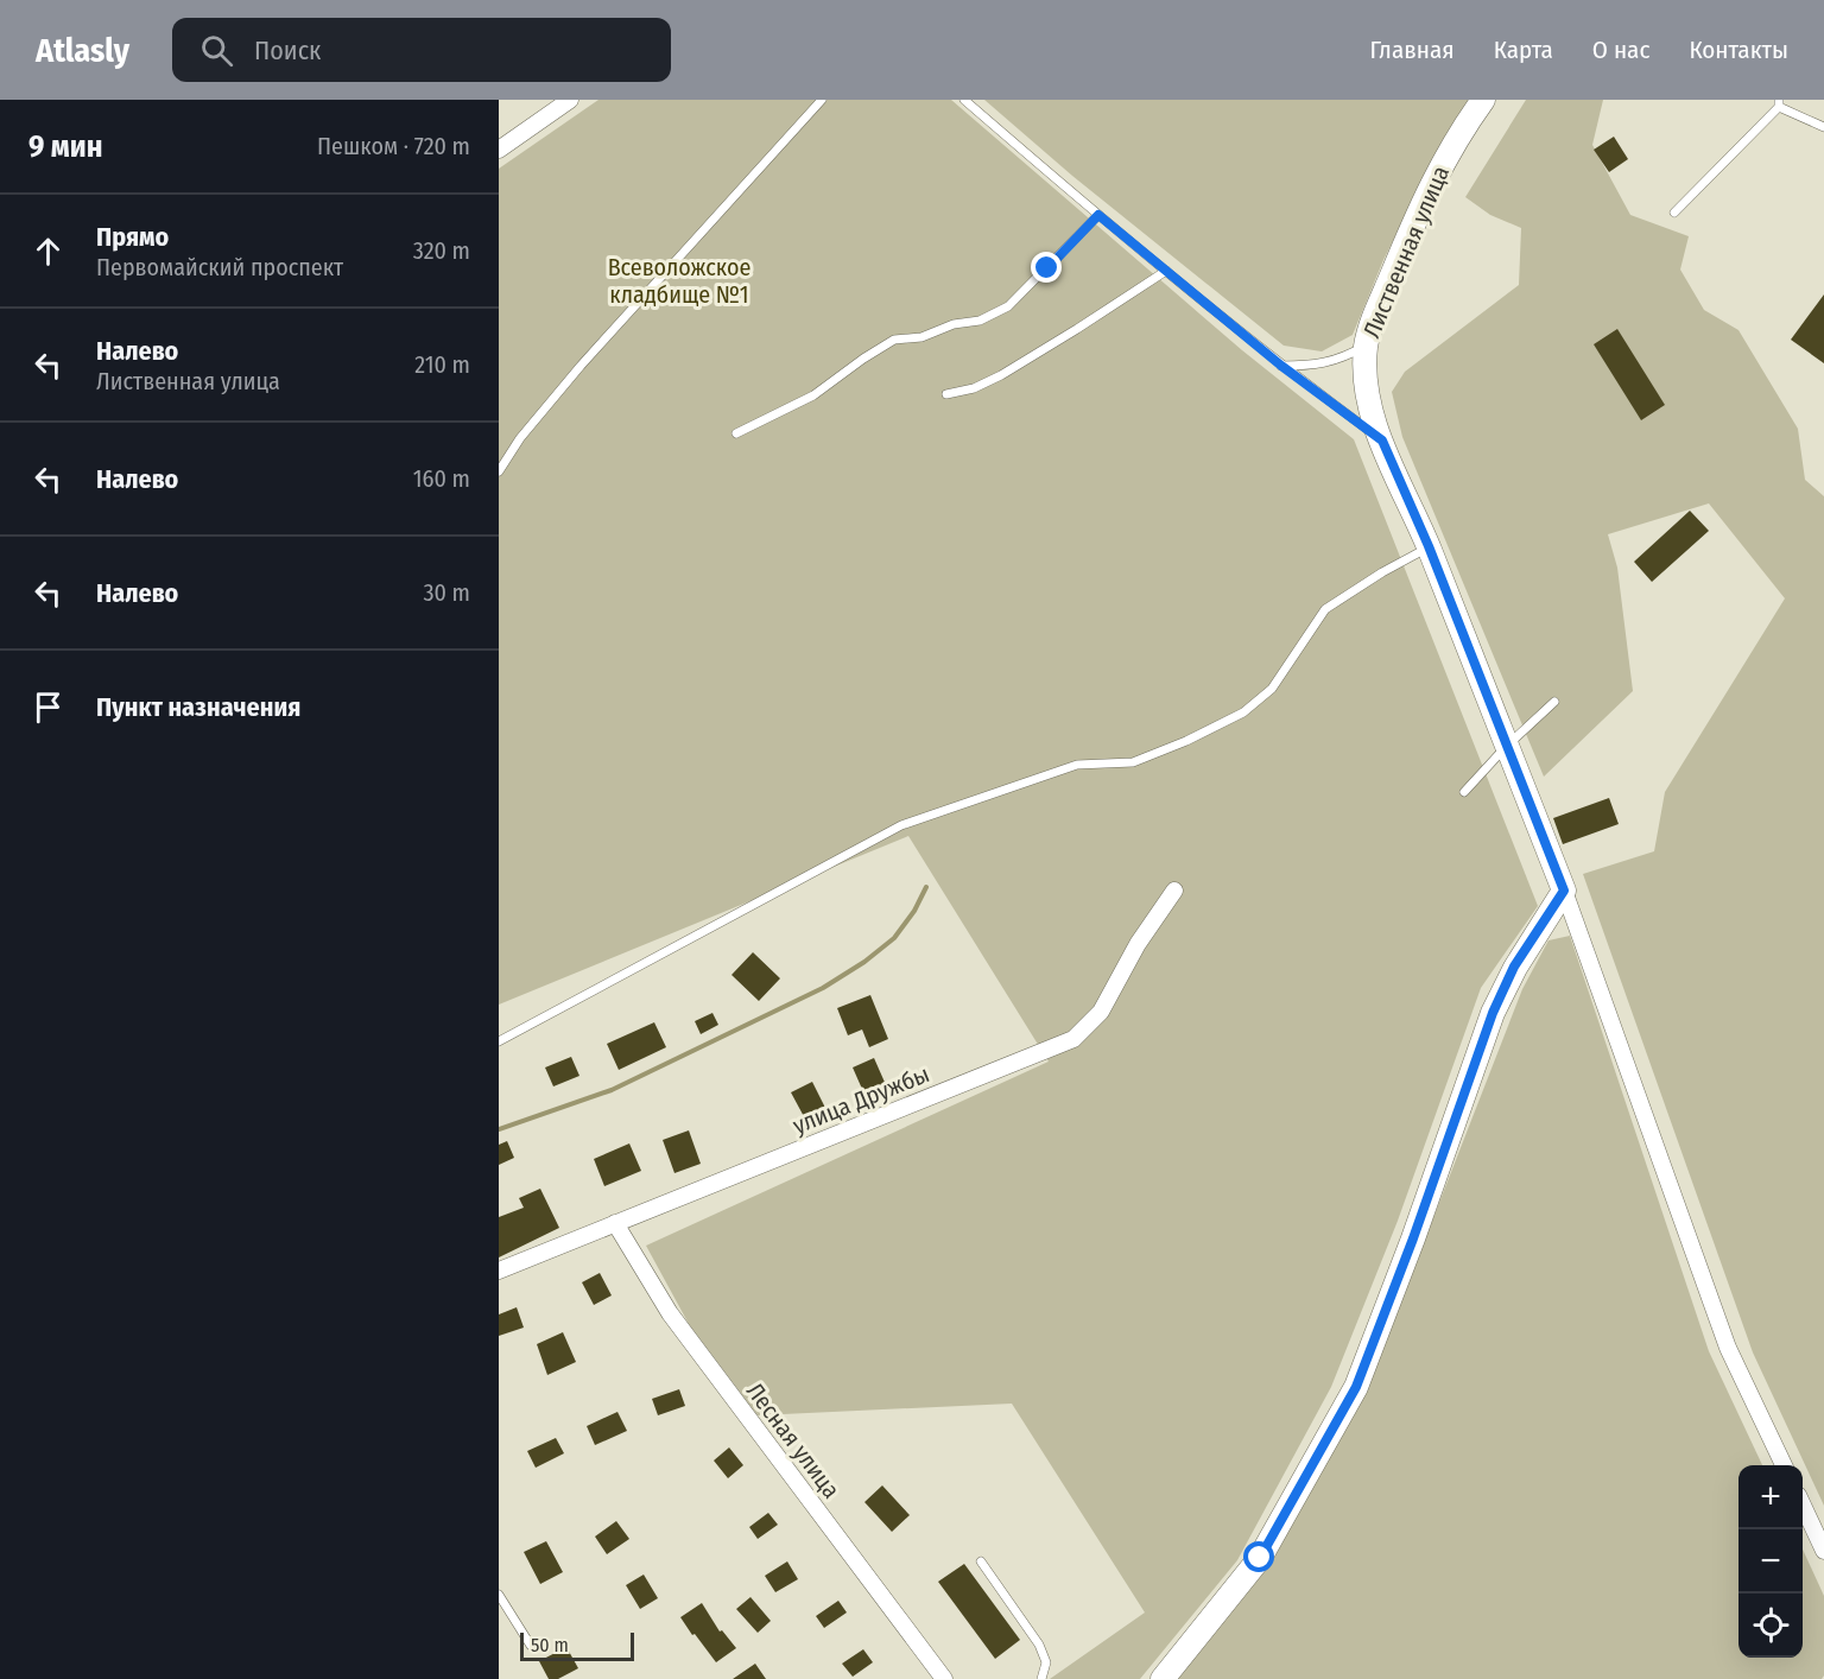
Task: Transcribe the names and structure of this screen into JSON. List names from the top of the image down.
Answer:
{
  "streets": {
    "street": ["Лиственная улица", "улица Дружбы", "Лесная улица"]
  },
  "crossings": [
    ["улица Дружбы", "Лесная улица"]
  ],
  "parks": ["Всеволожское кладбище №1"],
  "scale_bar": "50 m",
  "page": {
    "header": "Atlasly",
    "search": "Поиск",
    "nav": [
      "Главная",
      "Карта",
      "О нас",
      "Контакты"
    ],
    "heading": ["9 мин", "Пешком · 720 m"],
    "list": [
      ["Прямо", "Первомайский проспект", "320 m"],
      ["Налево", "Лиственная улица", "210 m"],
      ["Налево", "160 m"],
      ["Налево", "30 m"],
      "Пункт назначения"
    ],
    "map_buttons": ["+", "−"],
    "scale": "50 m"
  }
}
